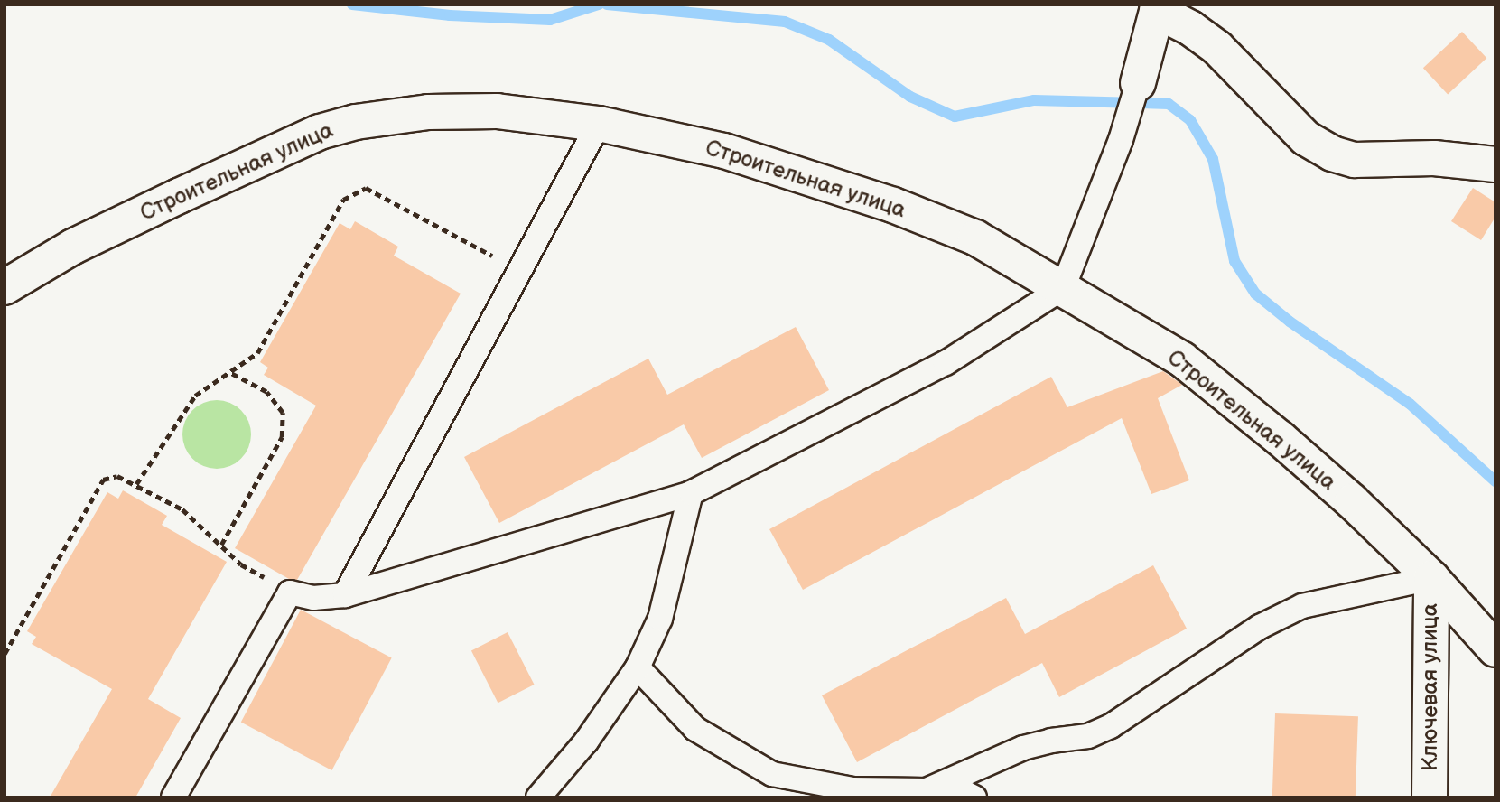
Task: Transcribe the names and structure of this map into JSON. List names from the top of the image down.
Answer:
{
  "streets": {
    "street": ["Строительная улица", "Ключевая улица"]
  },
  "crossings": [
    ["Строительная улица", "Ключевая улица"]
  ]
}
